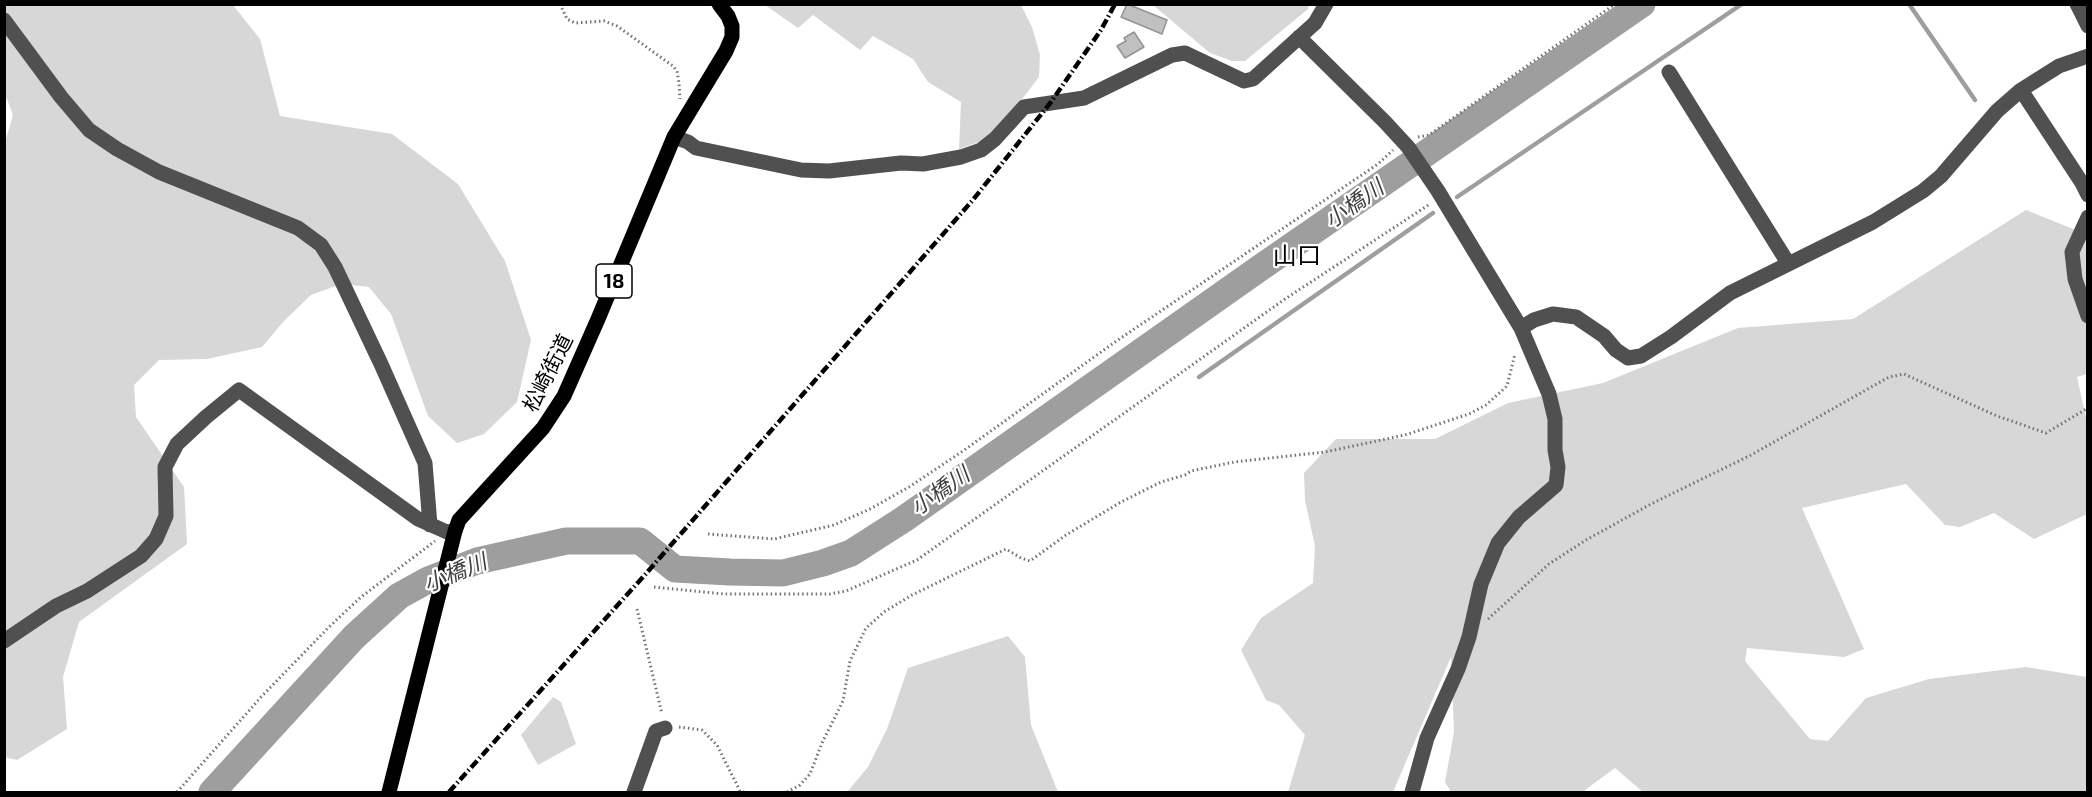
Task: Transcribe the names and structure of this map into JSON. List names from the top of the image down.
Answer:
{
  "streets": {
    "main road": ["18", "松崎街道"]
  },
  "districts": ["山口"],
  "water": ["小橋川"]
}
